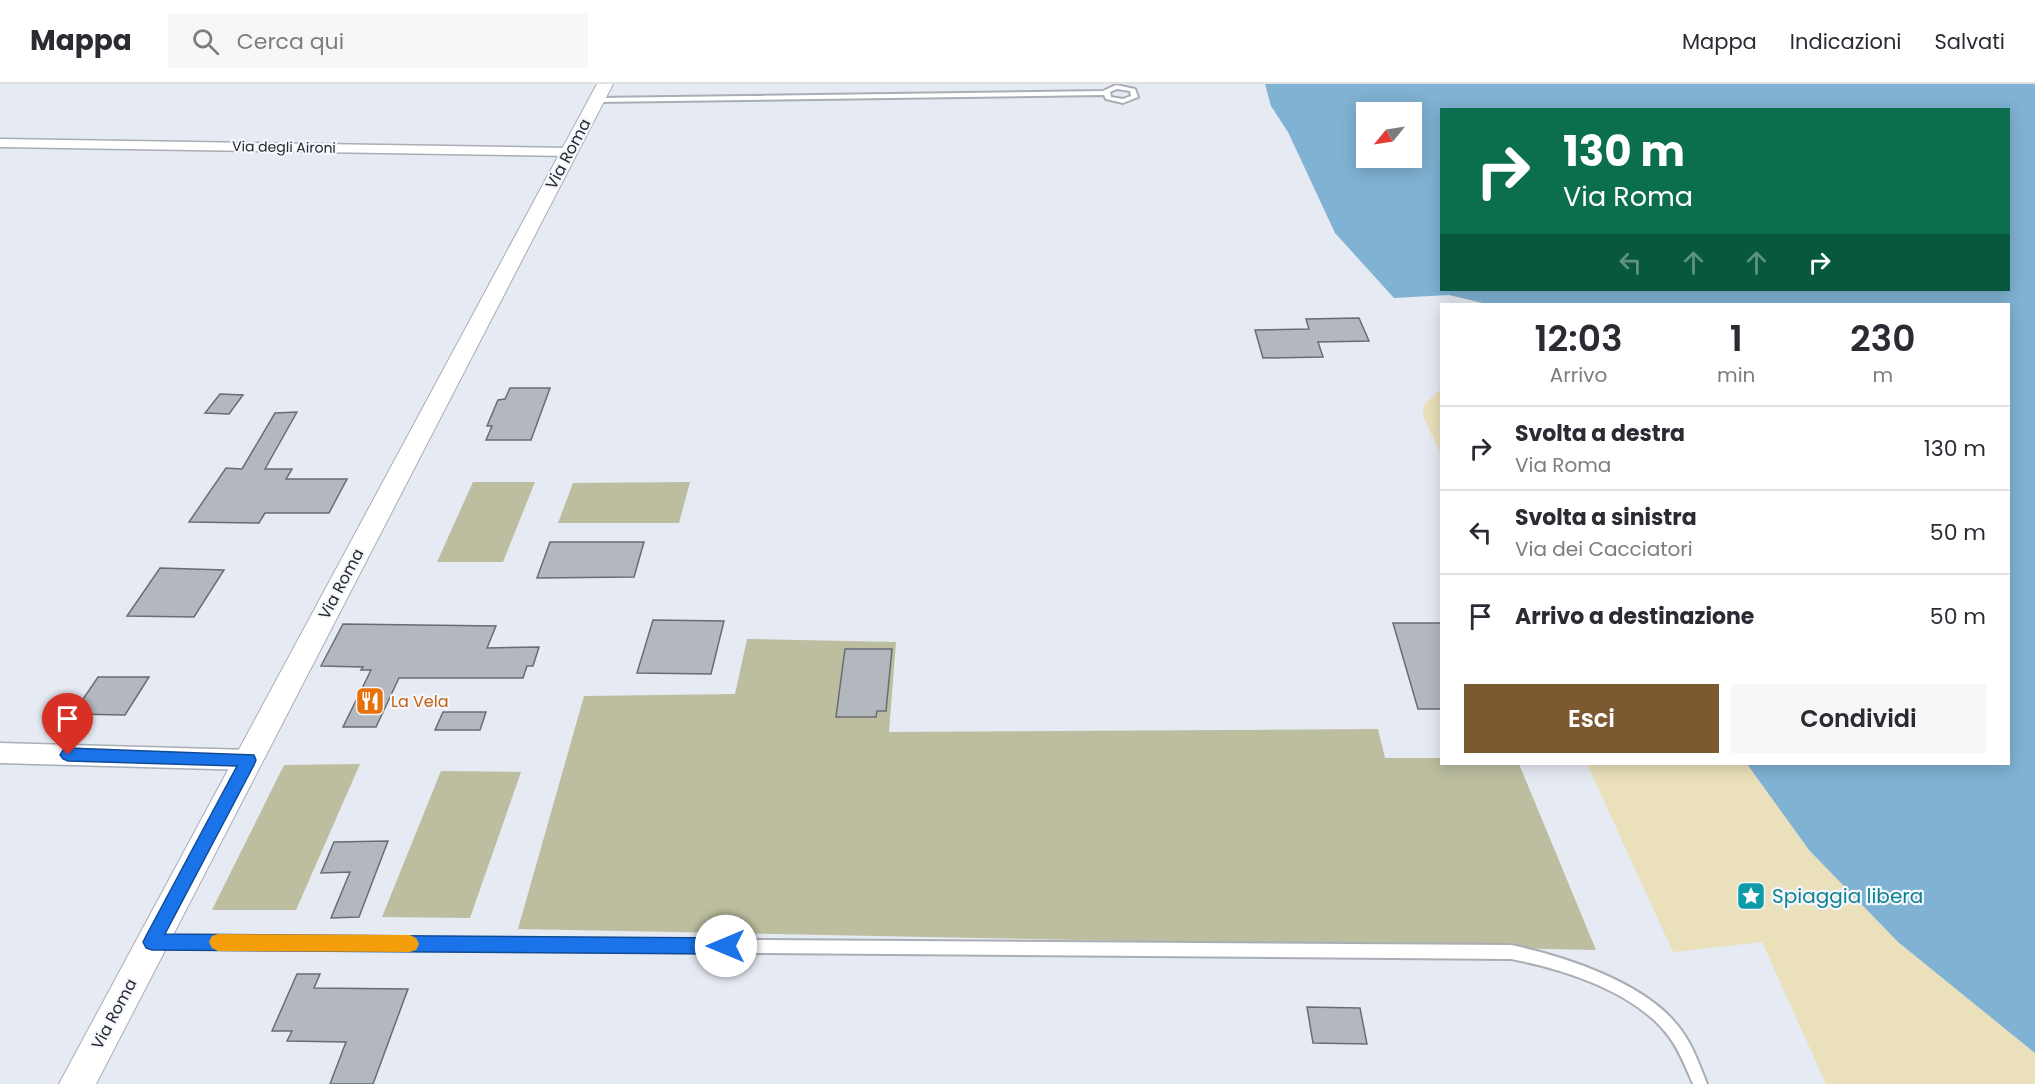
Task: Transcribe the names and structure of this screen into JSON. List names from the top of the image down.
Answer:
{
  "streets": {
    "street": ["Via degli Aironi", "Via Roma"]
  },
  "crossings": [
    ["Via degli Aironi", "Via Roma"]
  ],
  "places": {
    "restaurant": ["La Vela"],
    "place": ["Spiaggia libera"]
  },
  "north": "bottom left",
  "page": {
    "header": "Mappa",
    "search": "Cerca qui",
    "nav": ["Mappa", "Indicazioni", "Salvati"],
    "turn": ["130 m", "Via Roma"],
    "eta": [
      "12:03",
      "Arrivo",
      "1",
      "min",
      "230",
      "m"
    ],
    "list": [
      {
        "name": "Svolta a destra",
        "note": "Via Roma",
        "value": "130 m"
      },
      {
        "name": "Svolta a sinistra",
        "note": "Via dei Cacciatori",
        "value": "50 m"
      },
      {
        "name": "Arrivo a destinazione",
        "value": "50 m"
      }
    ],
    "buttons": ["Esci", "Condividi"]
  }
}
